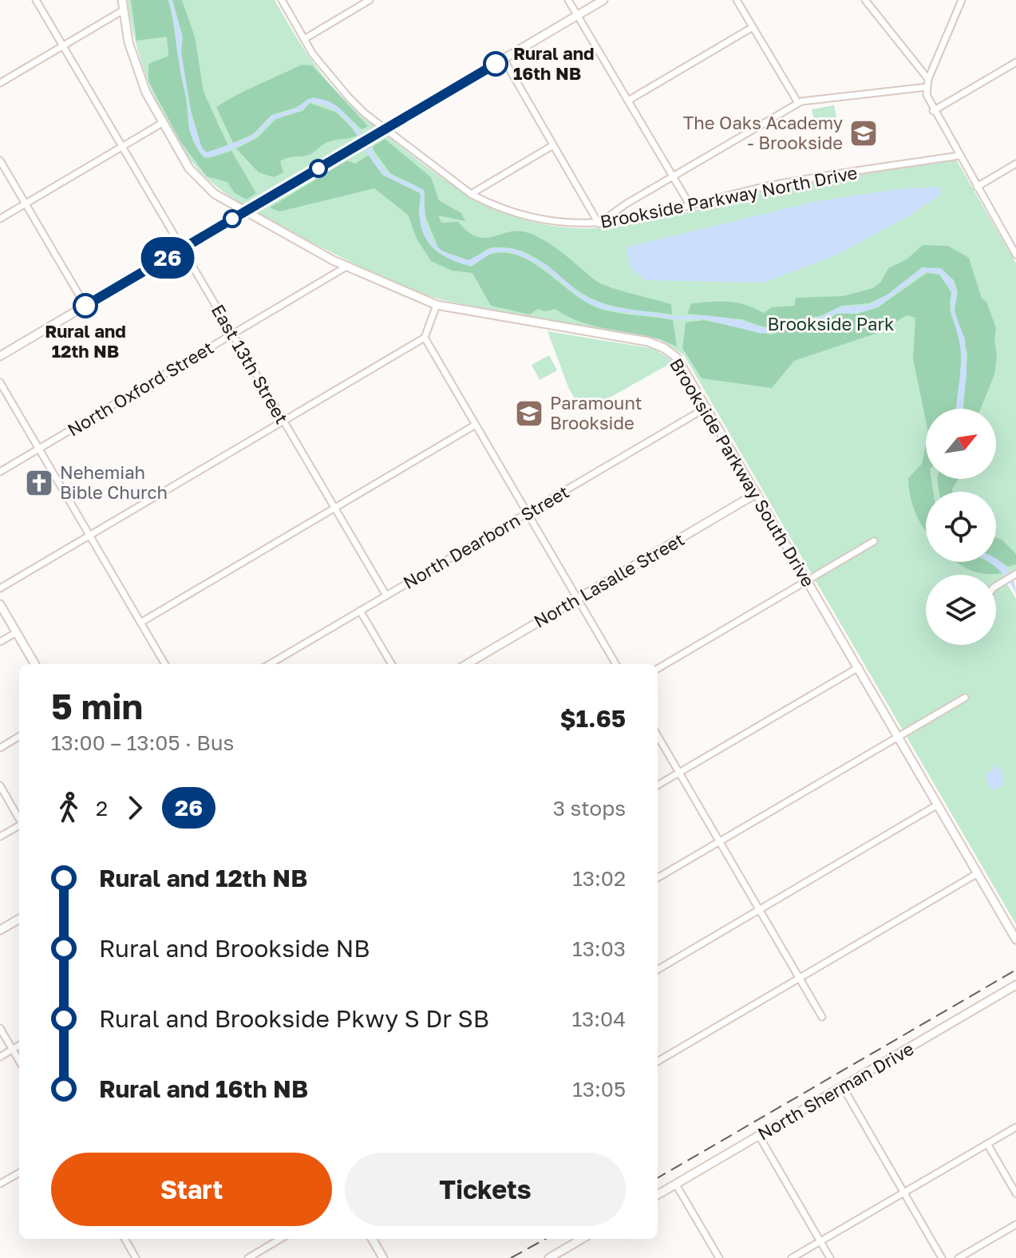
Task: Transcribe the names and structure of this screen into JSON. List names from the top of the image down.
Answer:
{
  "streets": {
    "main road": ["Brookside Parkway South Drive", "North Lasalle Street", "North Sherman Drive"],
    "street": [
      "Brookside Parkway North Drive",
      "East 13th Street",
      "North Oxford Street",
      "North Dearborn Street"
    ]
  },
  "crossings": [
    ["East 13th Street", "North Oxford Street"],
    ["East 13th Street", "North Dearborn Street"],
    ["North Oxford Street", "Brookside Parkway South Drive"],
    ["Brookside Parkway South Drive", "North Dearborn Street"],
    ["Brookside Parkway South Drive", "North Lasalle Street"]
  ],
  "parks": ["Brookside Park"],
  "places": {
    "other": ["Rural and 16th NB", "Rural and 12th NB"],
    "school or university": ["The Oaks Academy - Brookside", "Paramount Brookside"],
    "church": ["Nehemiah Bible Church"]
  },
  "lines": ["bus line 26"],
  "north": "top right",
  "page": {
    "on_map": "26",
    "heading": ["5 min", "13:00 – 13:05 · Bus", "$1.65"],
    "legs": ["2", "26", "3 stops"],
    "list": [
      {
        "name": "Rural and 12th NB",
        "value": "13:02"
      },
      {
        "name": "Rural and Brookside NB",
        "value": "13:03"
      },
      {
        "name": "Rural and Brookside Pkwy S Dr SB",
        "value": "13:04"
      },
      {
        "name": "Rural and 16th NB",
        "value": "13:05"
      }
    ],
    "buttons": ["Start", "Tickets"]
  }
}
